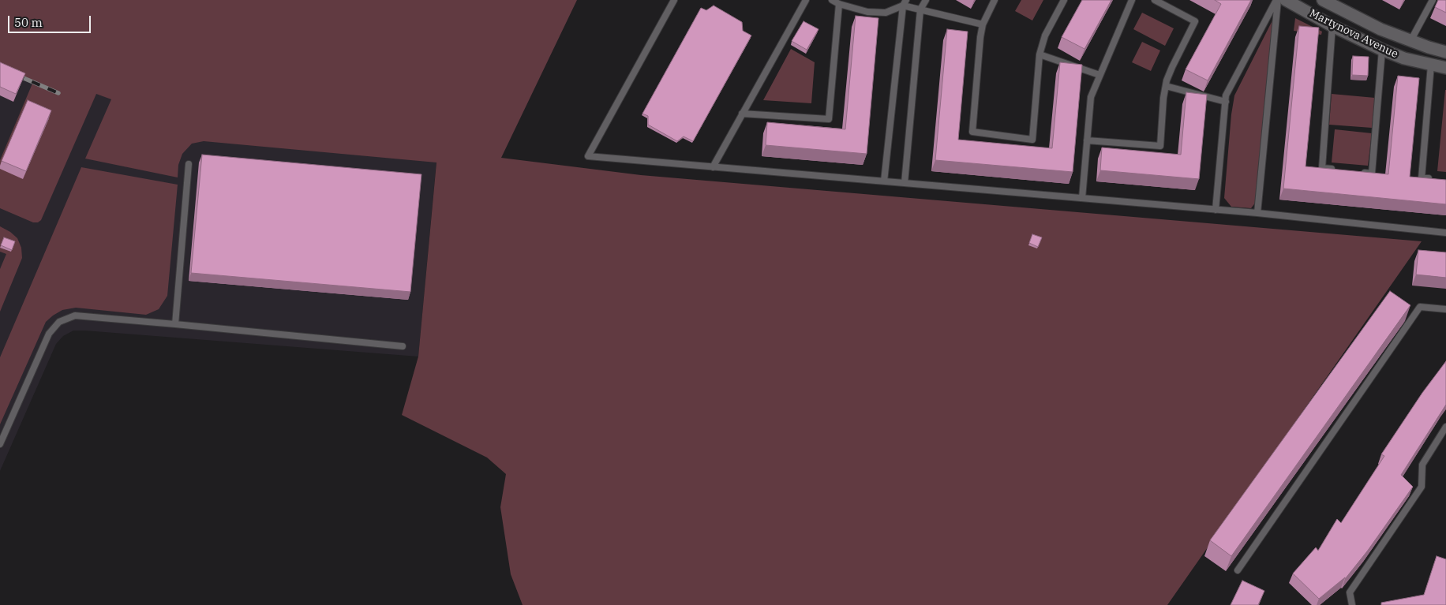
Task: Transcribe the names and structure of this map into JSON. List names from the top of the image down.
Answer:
{
  "streets": {
    "street": ["Martynova Avenue"]
  },
  "scale_bar": "50 m"
}
